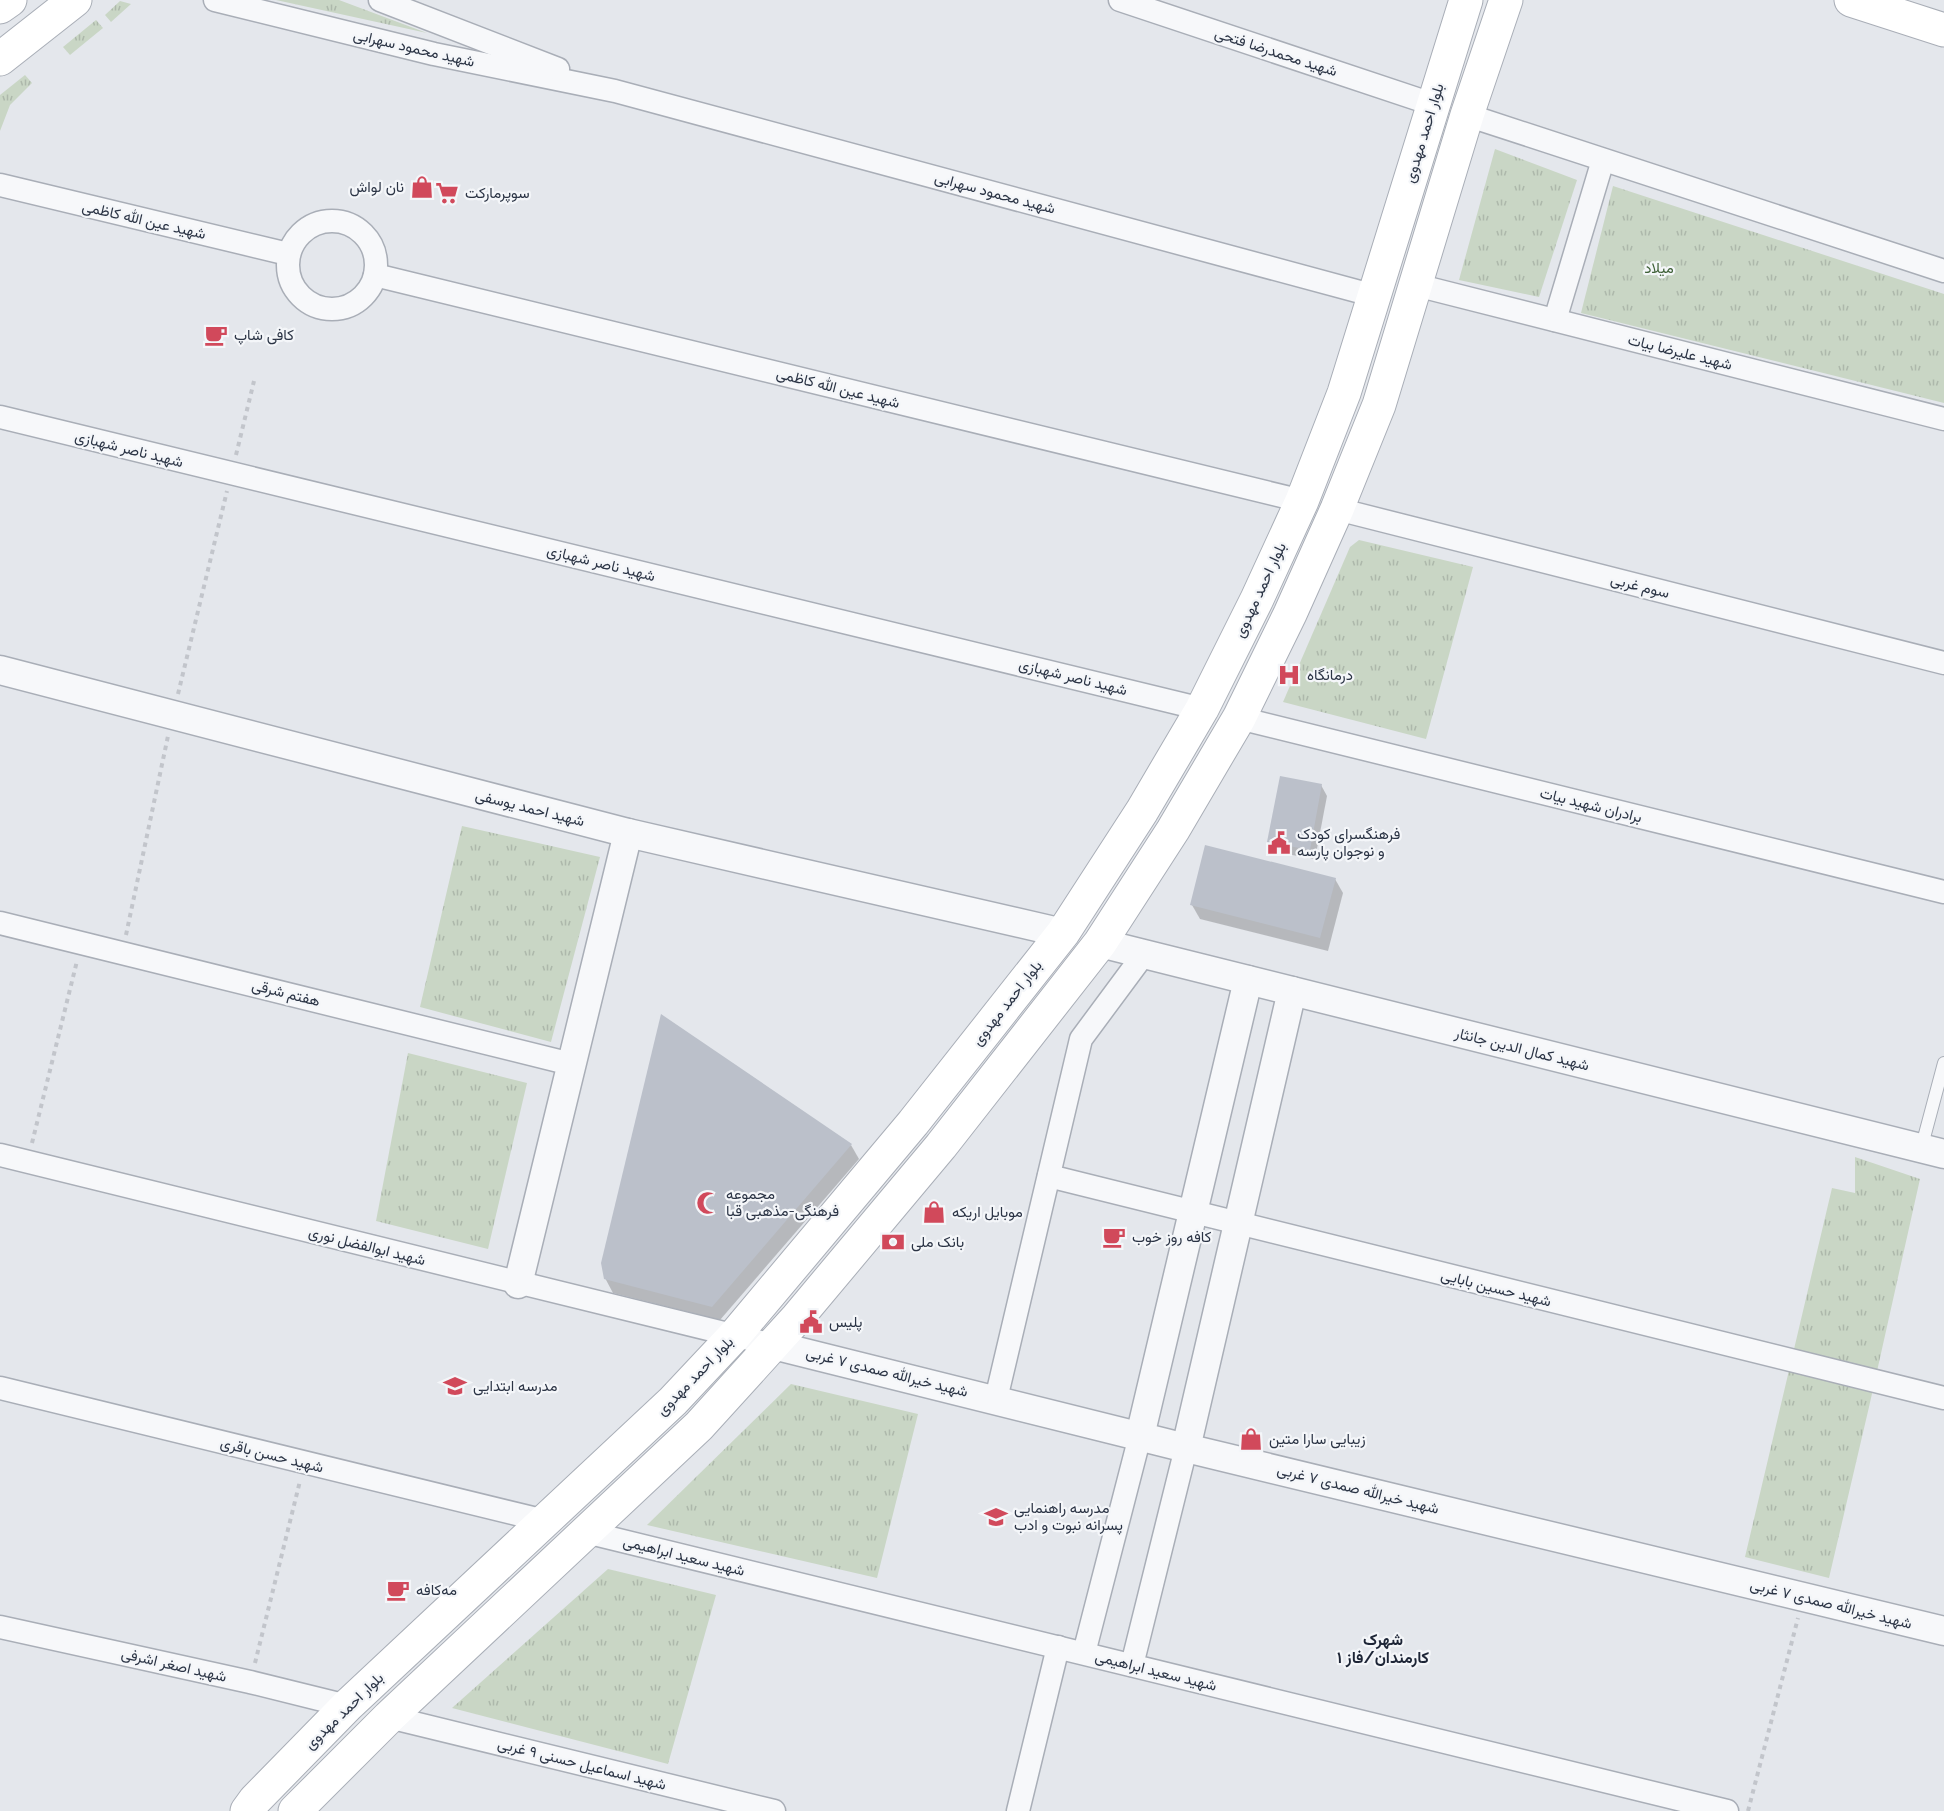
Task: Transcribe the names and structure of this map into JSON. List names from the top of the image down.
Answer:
{
  "streets": {
    "main road": ["بلوار احمد مهدوی"],
    "street": [
      "شهید محمود سهرابی",
      "شهید محمدرضا فتحی",
      "شهید عین الله کاظمی",
      "شهید علیرضا بیات",
      "شهید ناصر شهبازی",
      "سوم غربی",
      "برادران شهید بیات",
      "شهید احمد یوسفی",
      "هفتم شرقی",
      "شهید کمال الدین جانثار",
      "شهید ابوالفضل نوری",
      "شهید حسین بابایی",
      "شهید خیرالله صمدی ۷ غربی",
      "شهید حسن باقری",
      "شهید سعید ابراهیمی",
      "شهید اصغر اشرفی",
      "شهید اسماعیل حسنی ۹ غربی"
    ]
  },
  "crossings": [
    ["شهید محمود سهرابی", "بلوار احمد مهدوی"],
    ["شهید محمدرضا فتحی", "بلوار احمد مهدوی"],
    ["بلوار احمد مهدوی", "شهید عین الله کاظمی"],
    ["بلوار احمد مهدوی", "شهید ناصر شهبازی"],
    ["بلوار احمد مهدوی", "شهید احمد یوسفی"],
    ["بلوار احمد مهدوی", "شهید ابوالفضل نوری"],
    ["بلوار احمد مهدوی", "شهید حسن باقری"],
    ["بلوار احمد مهدوی", "شهید اصغر اشرفی"],
    ["شهید ابوالفضل نوری", "شهید خیرالله صمدی ۷ غربی"]
  ],
  "districts": ["شهرک کارمندان/فاز ۱"],
  "parks": ["میلاد"],
  "places": {
    "shop": ["نان لواش", "موبایل اریکه", "زیبایی سارا متین"],
    "supermarket": ["سوپرمارکت"],
    "cafe": ["کافی شاپ", "کافه روز خوب", "مه‌کافه"],
    "hospital": ["درمانگاه"],
    "public building": ["فرهنگسرای کودک و نوجوان پارسه", "پلیس"],
    "mosque": ["مجموعه فرهنگی-مذهبی قبا"],
    "bank": ["بانک ملی"],
    "school or university": ["مدرسه ابتدایی", "مدرسه راهنمایی پسرانه نبوت و ادب"]
  }
}
